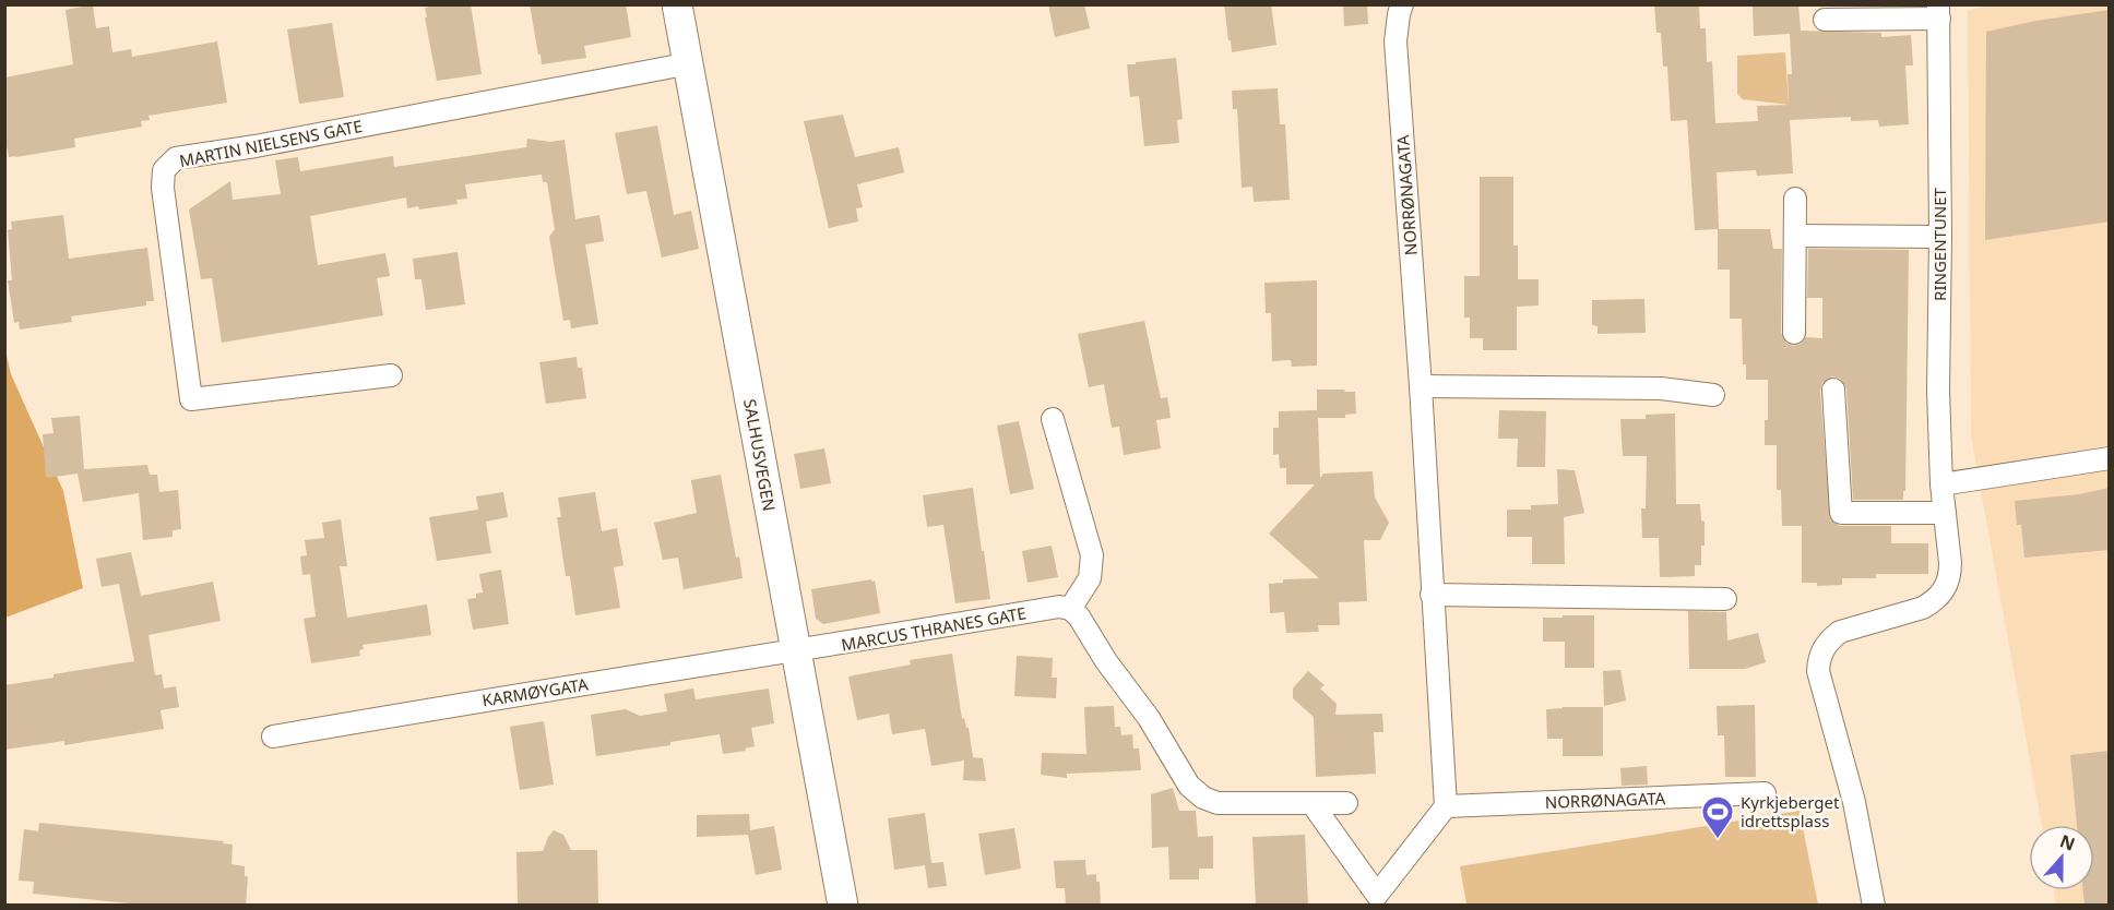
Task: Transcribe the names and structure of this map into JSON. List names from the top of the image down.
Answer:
{
  "streets": {
    "main road": ["SALHUSVEGEN"],
    "street": [
      "MARTIN NIELSENS GATE",
      "NORRØNAGATA",
      "RINGENTUNET",
      "MARCUS THRANES GATE",
      "KARMØYGATA"
    ]
  },
  "crossings": [
    ["MARTIN NIELSENS GATE", "SALHUSVEGEN"],
    ["SALHUSVEGEN", "MARCUS THRANES GATE"],
    ["SALHUSVEGEN", "KARMØYGATA"],
    ["MARCUS THRANES GATE", "KARMØYGATA"]
  ],
  "places": {
    "sports": ["Kyrkjeberget idrettsplass"]
  },
  "north": "top"
}
